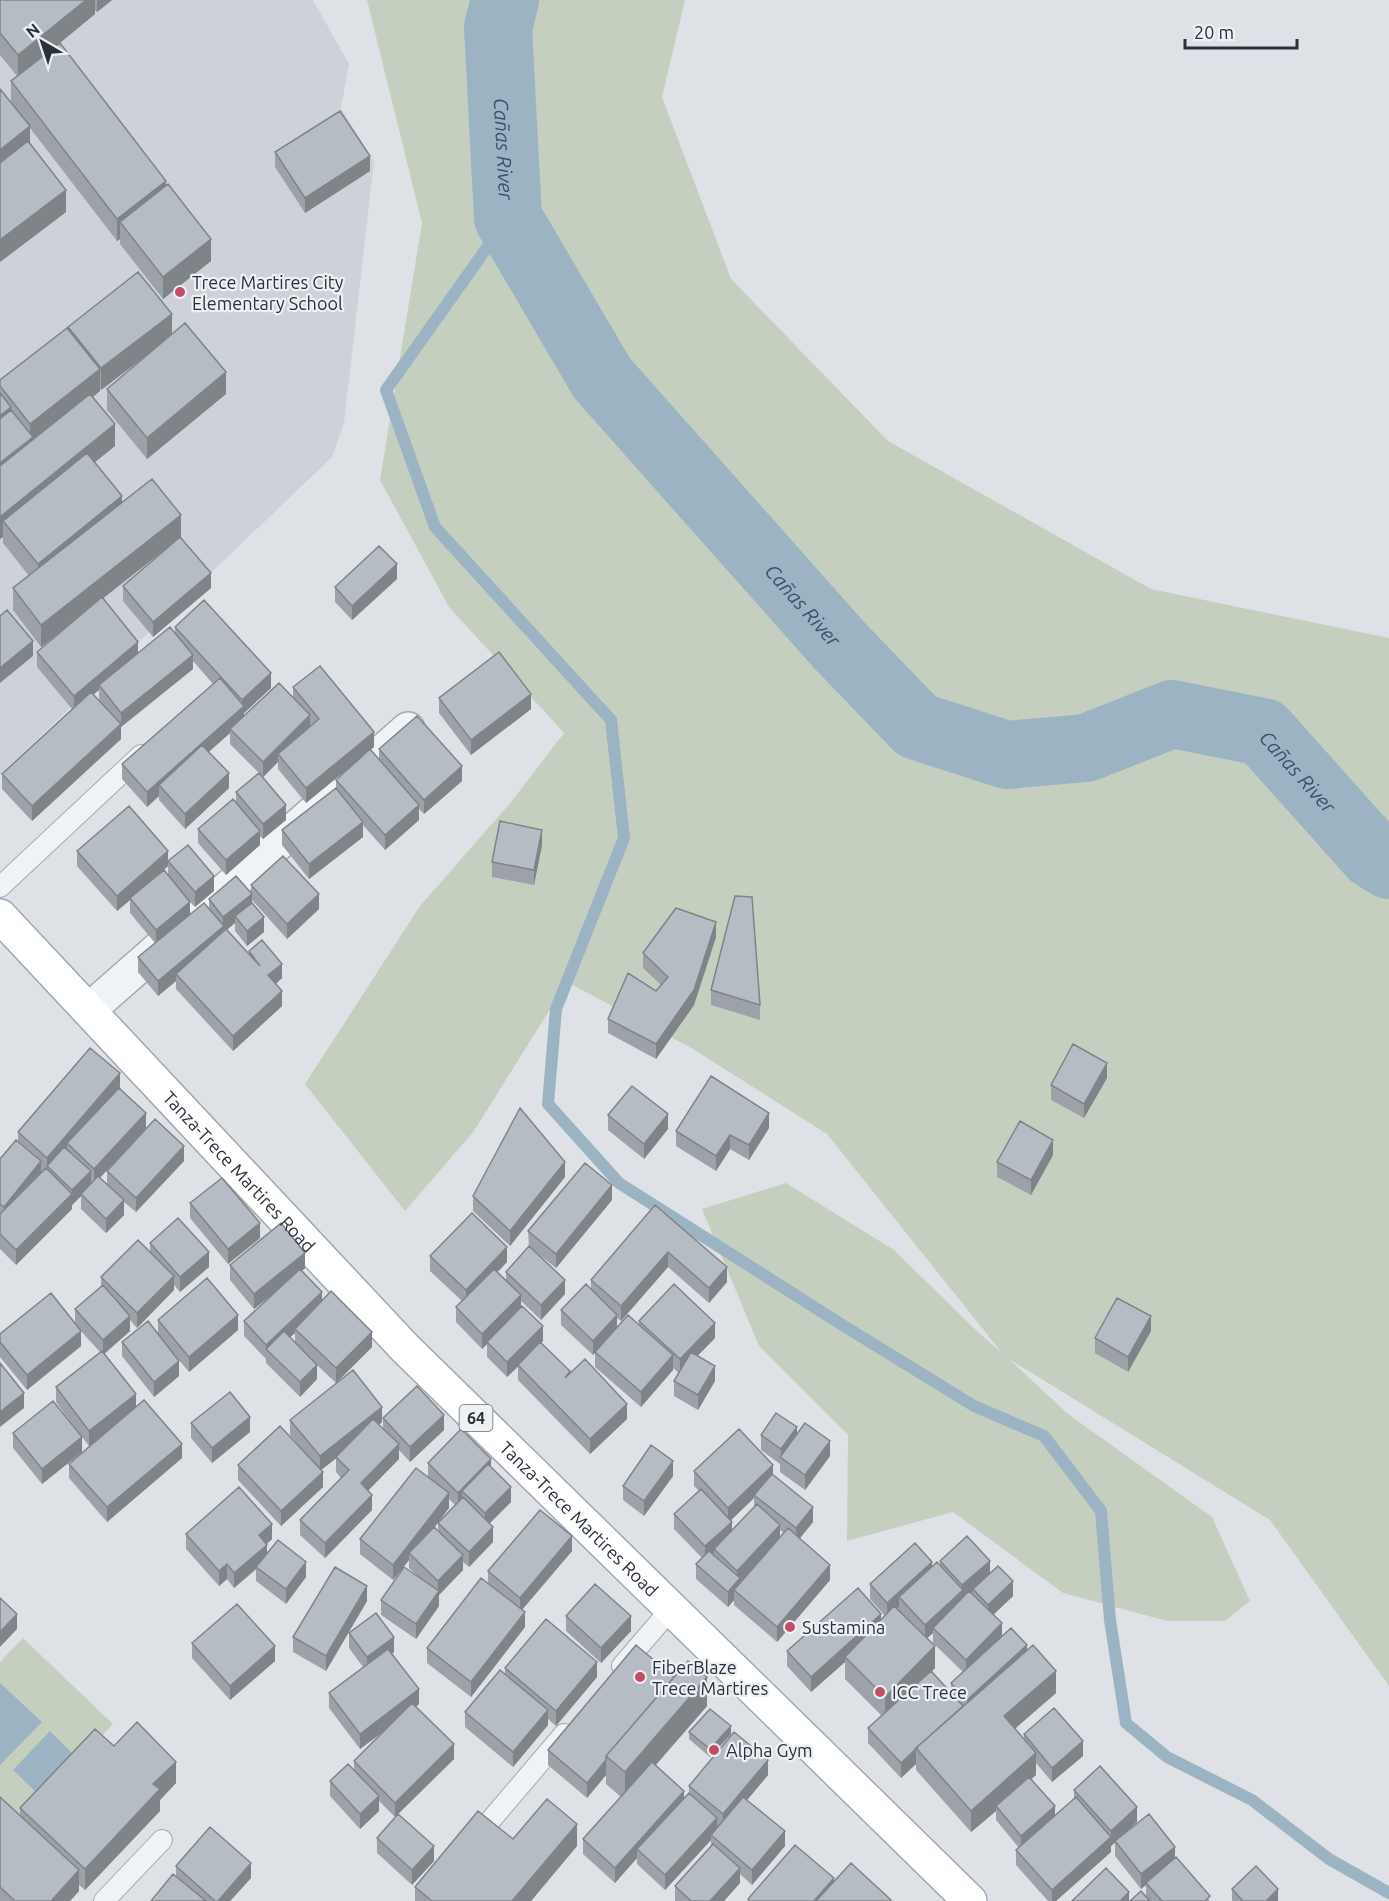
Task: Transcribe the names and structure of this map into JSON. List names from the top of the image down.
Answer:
{
  "streets": {
    "main road": ["Tanza-Trece Martires Road", "64"]
  },
  "water": ["Cañas River"],
  "places": [
    "Trece Martires City Elementary School",
    "Sustamina",
    "FiberBlaze Trece Martires",
    "ICC Trece",
    "Alpha Gym"
  ],
  "scale_bar": "20 m",
  "north": "top left"
}
